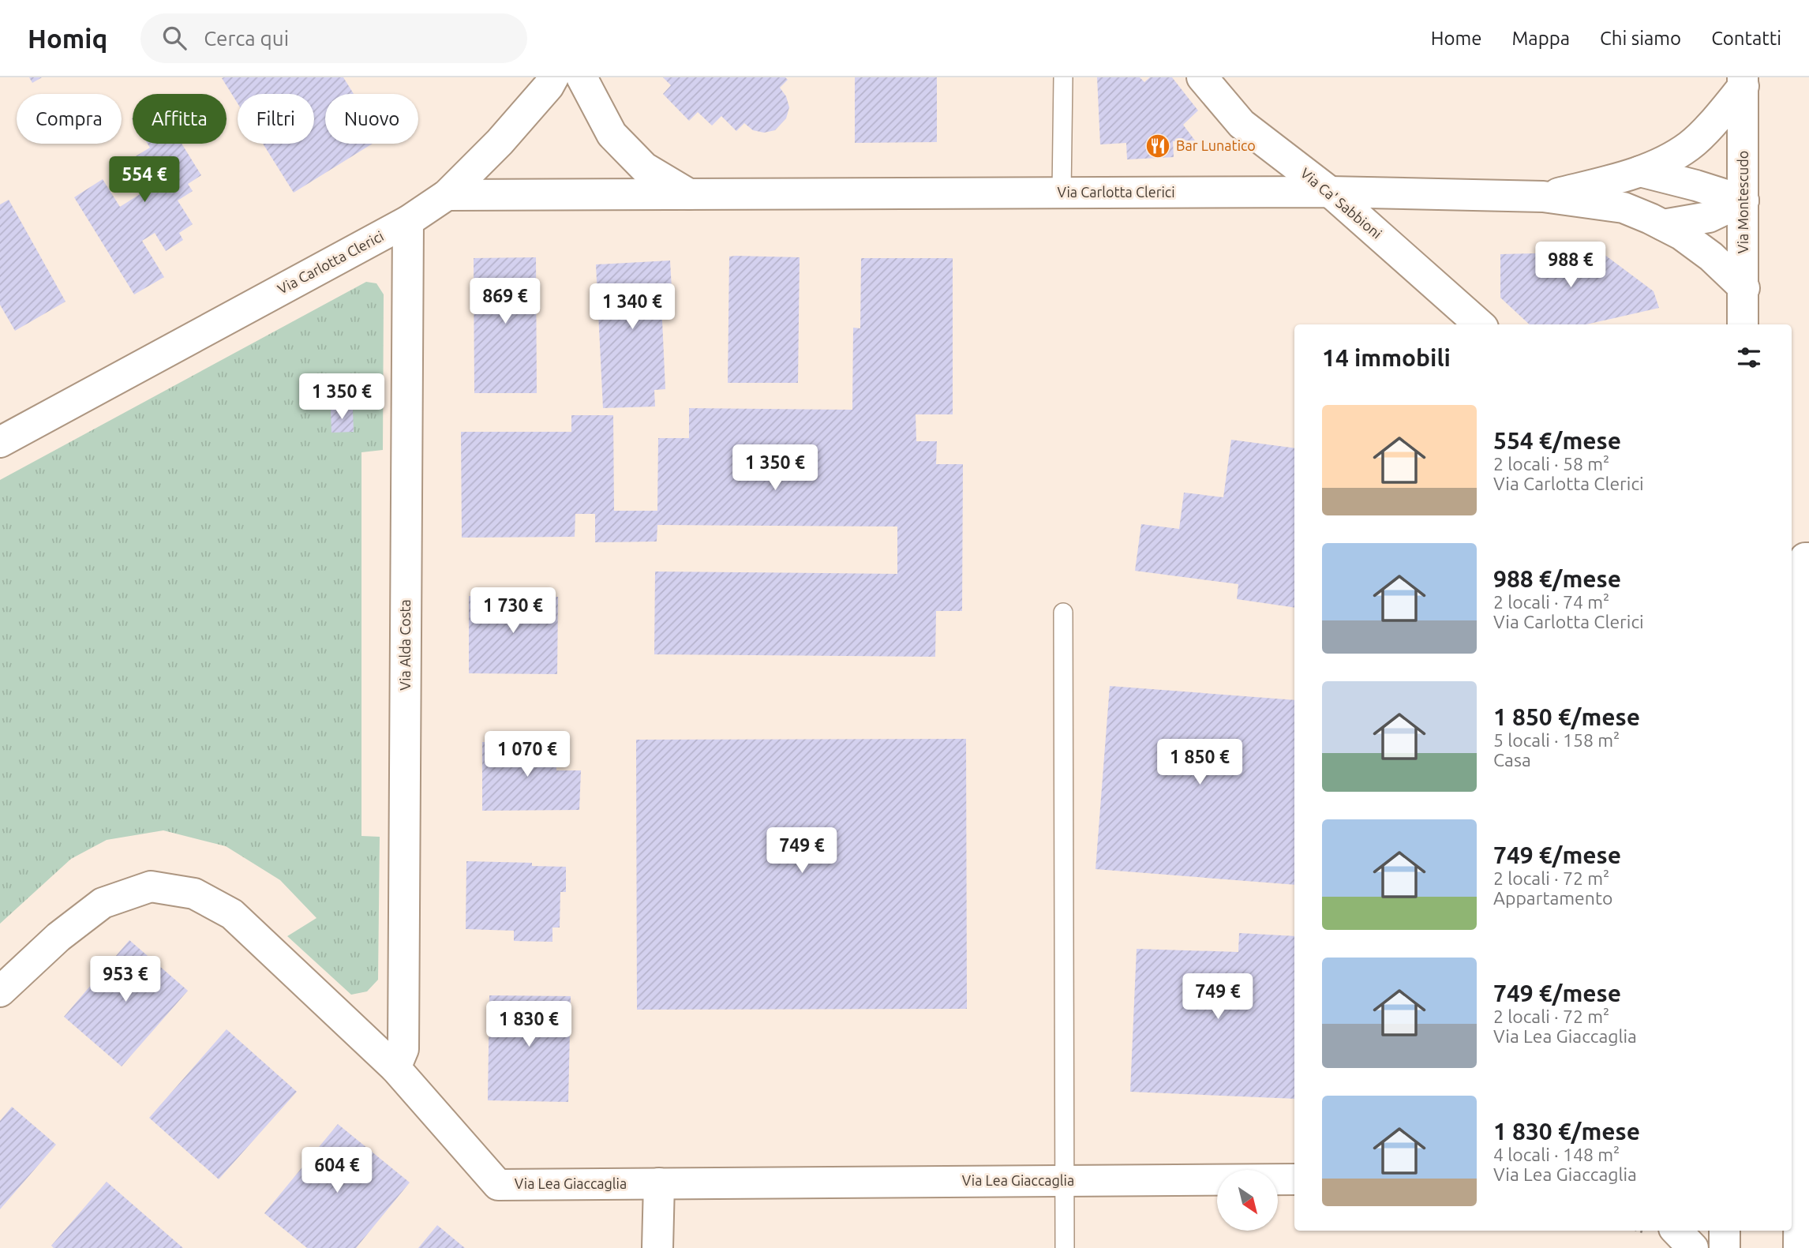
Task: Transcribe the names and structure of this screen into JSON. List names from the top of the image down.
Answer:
{
  "streets": {
    "street": [
      "Via Carlotta Clerici",
      "Via Montescudo",
      "Via Ca' Sabbioni",
      "Via Alda Costa",
      "Via Lea Giaccaglia"
    ]
  },
  "crossings": [
    ["Via Carlotta Clerici", "Via Montescudo"],
    ["Via Carlotta Clerici", "Via Ca' Sabbioni"],
    ["Via Carlotta Clerici", "Via Alda Costa"],
    ["Via Alda Costa", "Via Lea Giaccaglia"]
  ],
  "places": {
    "restaurant": ["Bar Lunatico"]
  },
  "north": "bottom right",
  "page": {
    "header": "Homiq",
    "search": "Cerca qui",
    "nav": [
      "Home",
      "Mappa",
      "Chi siamo",
      "Contatti"
    ],
    "chip": [
      "Compra",
      "Affitta",
      "Filtri",
      "Nuovo"
    ],
    "price": [
      "554 €",
      "988 €",
      "869 €",
      "1 340 €",
      "1 350 €",
      "1 350 €",
      "1 730 €",
      "1 070 €",
      "1 850 €",
      "749 €",
      "953 €",
      "749 €",
      "1 830 €",
      "604 €"
    ],
    "heading": "14 immobili",
    "list": [
      {
        "name": "554 €/mese",
        "note": "2 locali · 58 m² · Via Carlotta Clerici"
      },
      {
        "name": "988 €/mese",
        "note": "2 locali · 74 m² · Via Carlotta Clerici"
      },
      {
        "name": "1 850 €/mese",
        "note": "5 locali · 158 m² · Casa"
      },
      {
        "name": "749 €/mese",
        "note": "2 locali · 72 m² · Appartamento"
      },
      {
        "name": "749 €/mese",
        "note": "2 locali · 72 m² · Via Lea Giaccaglia"
      },
      {
        "name": "1 830 €/mese",
        "note": "4 locali · 148 m² · Via Lea Giaccaglia"
      }
    ]
  }
}
